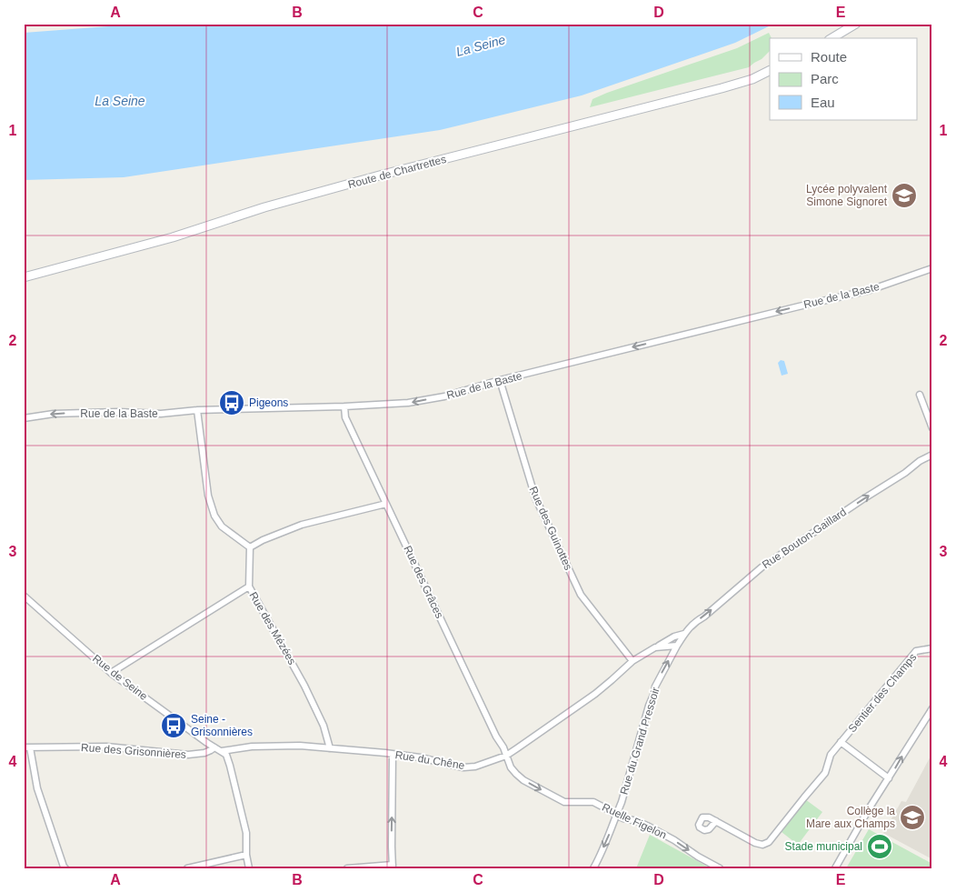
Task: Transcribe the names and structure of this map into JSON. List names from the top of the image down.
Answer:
{
  "streets": {
    "main road": ["Route de Chartrettes"],
    "street": [
      "Rue de la Baste",
      "Rue des Guinottes",
      "Rue Bouton-Gaillard",
      "Rue des Grâces",
      "Rue des Mézées",
      "Rue de Seine",
      "Sentier des Champs",
      "Rue du Grand Pressoir",
      "Rue des Grisonnières",
      "Rue du Chêne",
      "Ruelle Figelon"
    ]
  },
  "crossings": [
    ["Rue de la Baste", "Rue des Guinottes"],
    ["Rue de la Baste", "Rue des Grâces"],
    ["Rue des Guinottes", "Rue Bouton-Gaillard"],
    ["Rue des Guinottes", "Rue du Chêne"],
    ["Rue Bouton-Gaillard", "Rue du Grand Pressoir"],
    ["Rue Bouton-Gaillard", "Rue du Chêne"],
    ["Rue des Grâces", "Rue du Chêne"],
    ["Rue des Grâces", "Ruelle Figelon"],
    ["Rue des Mézées", "Rue du Chêne"],
    ["Rue de Seine", "Rue des Grisonnières"],
    ["Rue de Seine", "Rue du Chêne"],
    ["Rue du Grand Pressoir", "Ruelle Figelon"],
    ["Rue du Chêne", "Ruelle Figelon"]
  ],
  "one_way": ["Rue de la Baste", "Rue Bouton-Gaillard", "Ruelle Figelon"],
  "water": ["La Seine"],
  "places": {
    "school or university": ["Lycée polyvalent Simone Signoret", "Collège la Mare aux Champs"],
    "bus stop": ["Pigeons", "Seine - Grisonnières"],
    "sports": ["Stade municipal"]
  },
  "legend": ["Route", "Parc", "Eau"],
  "grid": {
    "columns": [
      "A",
      "B",
      "C",
      "D",
      "E"
    ],
    "rows": [
      "1",
      "2",
      "3",
      "4"
    ]
  }
}
